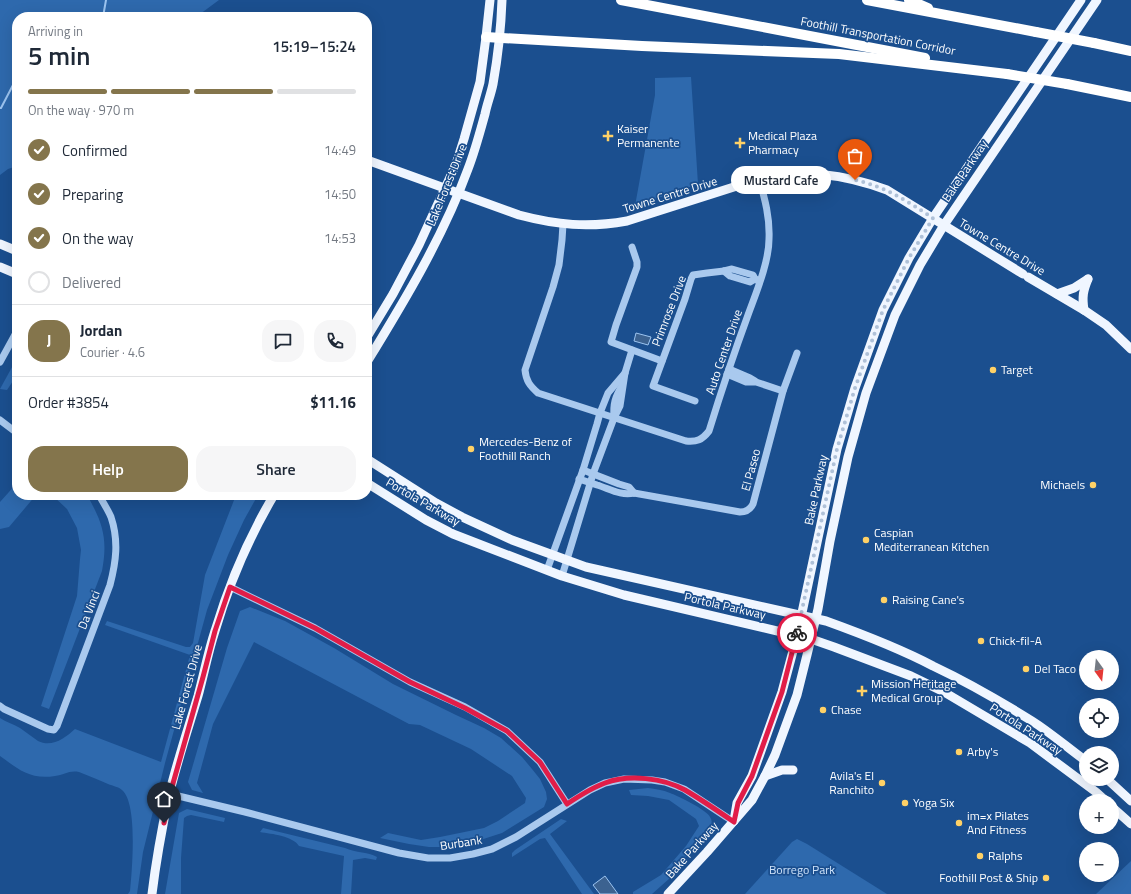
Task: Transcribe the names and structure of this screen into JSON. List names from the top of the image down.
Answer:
{
  "streets": {
    "highway": ["Foothill Transportation Corridor"],
    "main road": [
      "Bake Parkway",
      "Lake Forest Drive",
      "Towne Centre Drive",
      "Portola Parkway"
    ],
    "street": [
      "Primrose Drive",
      "Auto Center Drive",
      "El Paseo",
      "Da Vinci",
      "Burbank"
    ]
  },
  "crossings": [
    ["Bake Parkway", "Towne Centre Drive"],
    ["Bake Parkway", "Portola Parkway"],
    ["Bake Parkway", "Burbank"],
    ["Lake Forest Drive", "Towne Centre Drive"],
    ["Lake Forest Drive", "Burbank"],
    ["Towne Centre Drive", "Auto Center Drive"],
    ["Primrose Drive", "Auto Center Drive"]
  ],
  "parks": ["Borrego Park"],
  "places": {
    "health": ["Kaiser Permanente", "Medical Plaza Pharmacy", "Mission Heritage Medical Group"],
    "other": [
      "Mustard Cafe",
      "Target",
      "Mercedes-Benz of Foothill Ranch",
      "Michaels",
      "Caspian Mediterranean Kitchen",
      "Raising Cane's",
      "Chick-fil-A",
      "Del Taco",
      "Chase",
      "Arby's",
      "Avila's El Ranchito",
      "Yoga Six",
      "im=x Pilates And Fitness",
      "Ralphs",
      "Foothill Post & Ship"
    ]
  },
  "north": "bottom",
  "page": {
    "heading": ["5 min", "Arriving in", "15:19–15:24"],
    "panel": [
      "Jordan",
      "Courier · 4.6",
      "Order #3854",
      "$11.16"
    ],
    "bar": "On the way · 970 m",
    "list": [
      ["Confirmed", "14:49"],
      ["Preparing", "14:50"],
      ["On the way", "14:53"],
      "Delivered"
    ],
    "bubble": "Mustard Cafe",
    "round": "J",
    "buttons": ["Help", "Share"],
    "map_buttons": ["+", "−"]
  }
}
